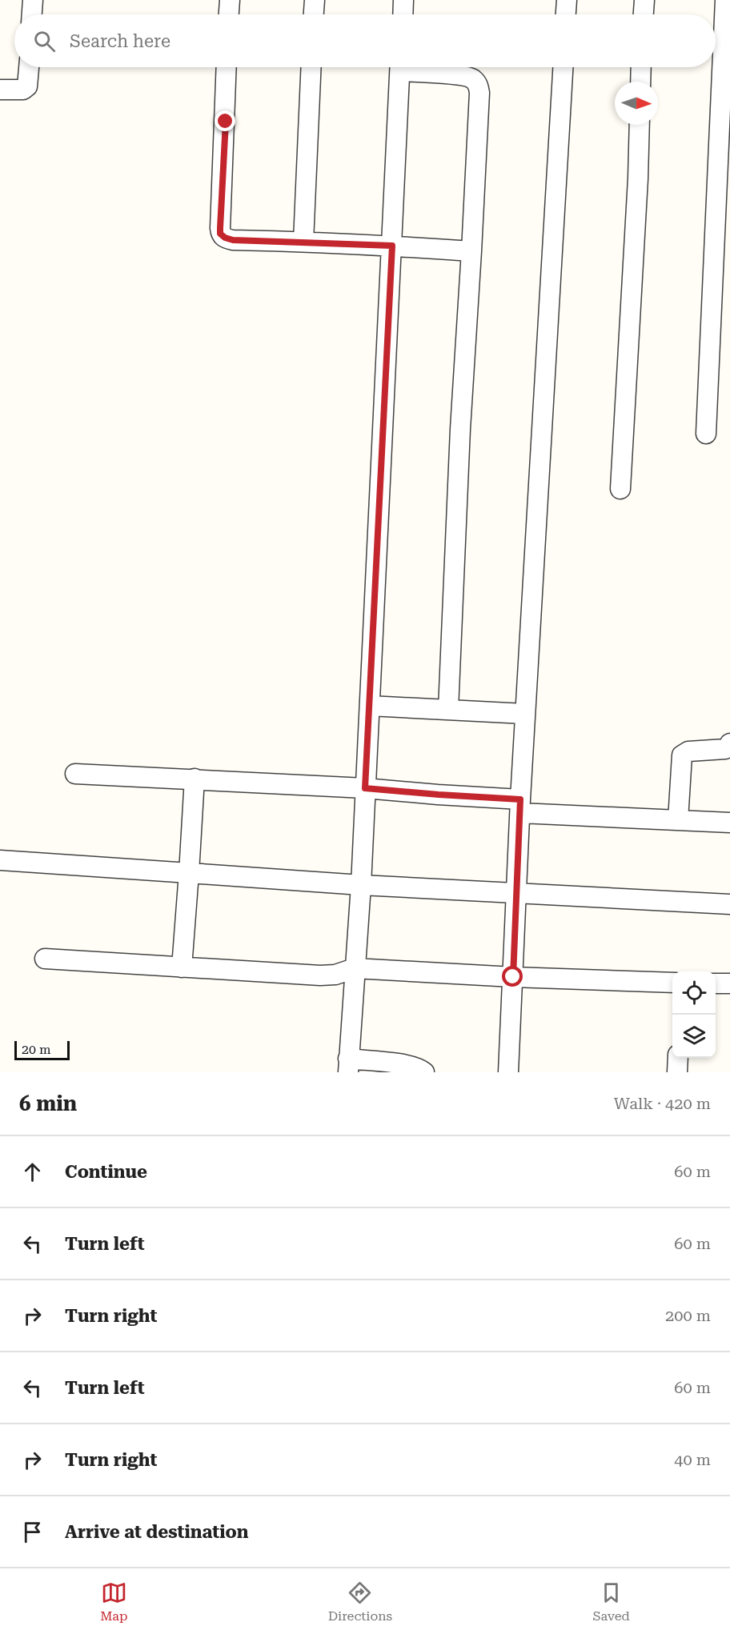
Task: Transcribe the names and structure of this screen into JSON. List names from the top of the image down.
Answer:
{
  "scale_bar": "20 m",
  "north": "right",
  "page": {
    "search": "Search here",
    "scale": "20 m",
    "heading": ["6 min", "Walk · 420 m"],
    "list": [
      ["Continue", "60 m"],
      ["Turn left", "60 m"],
      ["Turn right", "200 m"],
      ["Turn left", "60 m"],
      ["Turn right", "40 m"],
      "Arrive at destination"
    ],
    "nav": ["Map", "Directions", "Saved"]
  }
}
